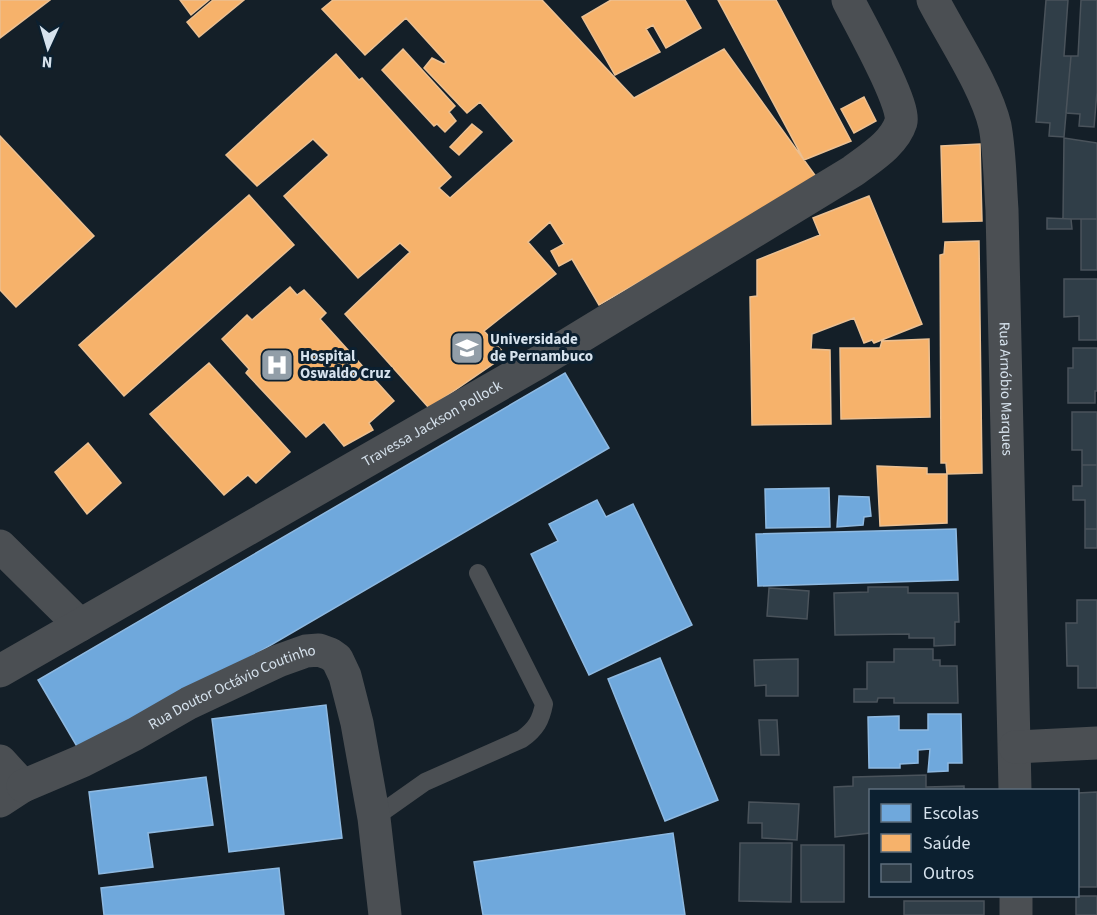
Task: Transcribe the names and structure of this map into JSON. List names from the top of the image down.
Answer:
{
  "streets": {
    "street": ["Rua Arnóbio Marques", "Travessa Jackson Pollock", "Rua Doutor Octávio Coutinho"]
  },
  "places": {
    "school or university": ["Universidade de Pernambuco"],
    "hospital": ["Hospital Oswaldo Cruz"]
  },
  "legend": ["Escolas", "Saúde", "Outros"],
  "north": "bottom"
}
